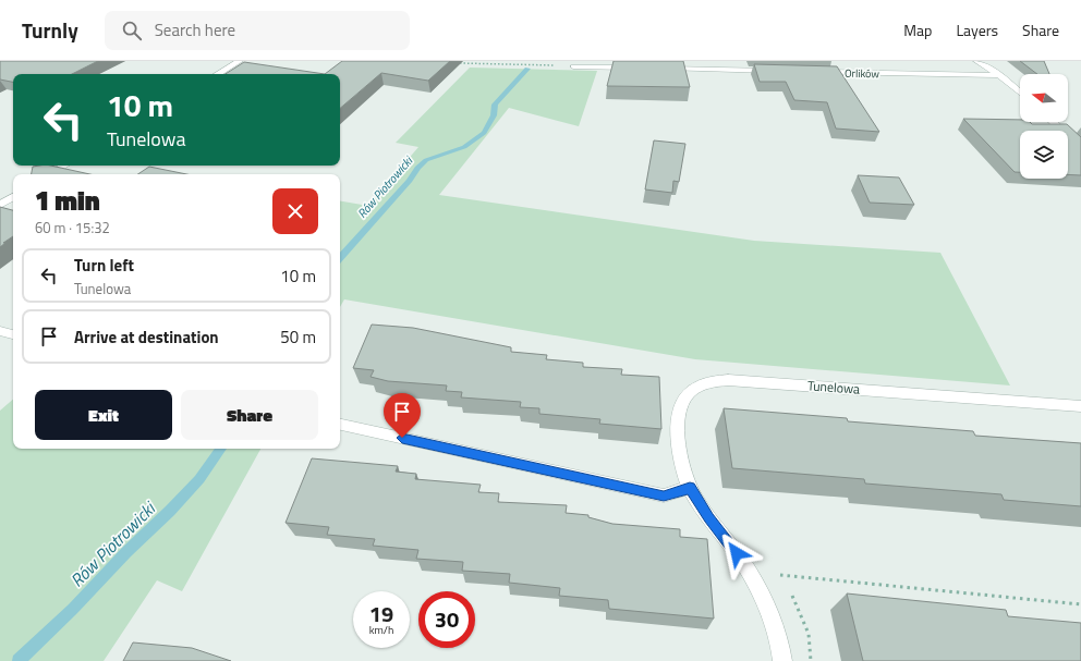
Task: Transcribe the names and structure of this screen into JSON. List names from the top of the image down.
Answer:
{
  "streets": {
    "street": ["Orlików", "Tunelowa"]
  },
  "water": ["Rów Piotrowicki"],
  "north": "left",
  "page": {
    "header": "Turnly",
    "search": "Search here",
    "nav": ["Map", "Layers", "Share"],
    "turn": ["10 m", "Tunelowa"],
    "heading": ["1 min", "60 m · 15:32"],
    "list": [
      {
        "name": "Turn left",
        "note": "Tunelowa",
        "value": "10 m"
      },
      {
        "name": "Arrive at destination",
        "value": "50 m"
      }
    ],
    "buttons": ["Exit", "Share"],
    "speed": "19 km/h",
    "limit": "30"
  }
}
